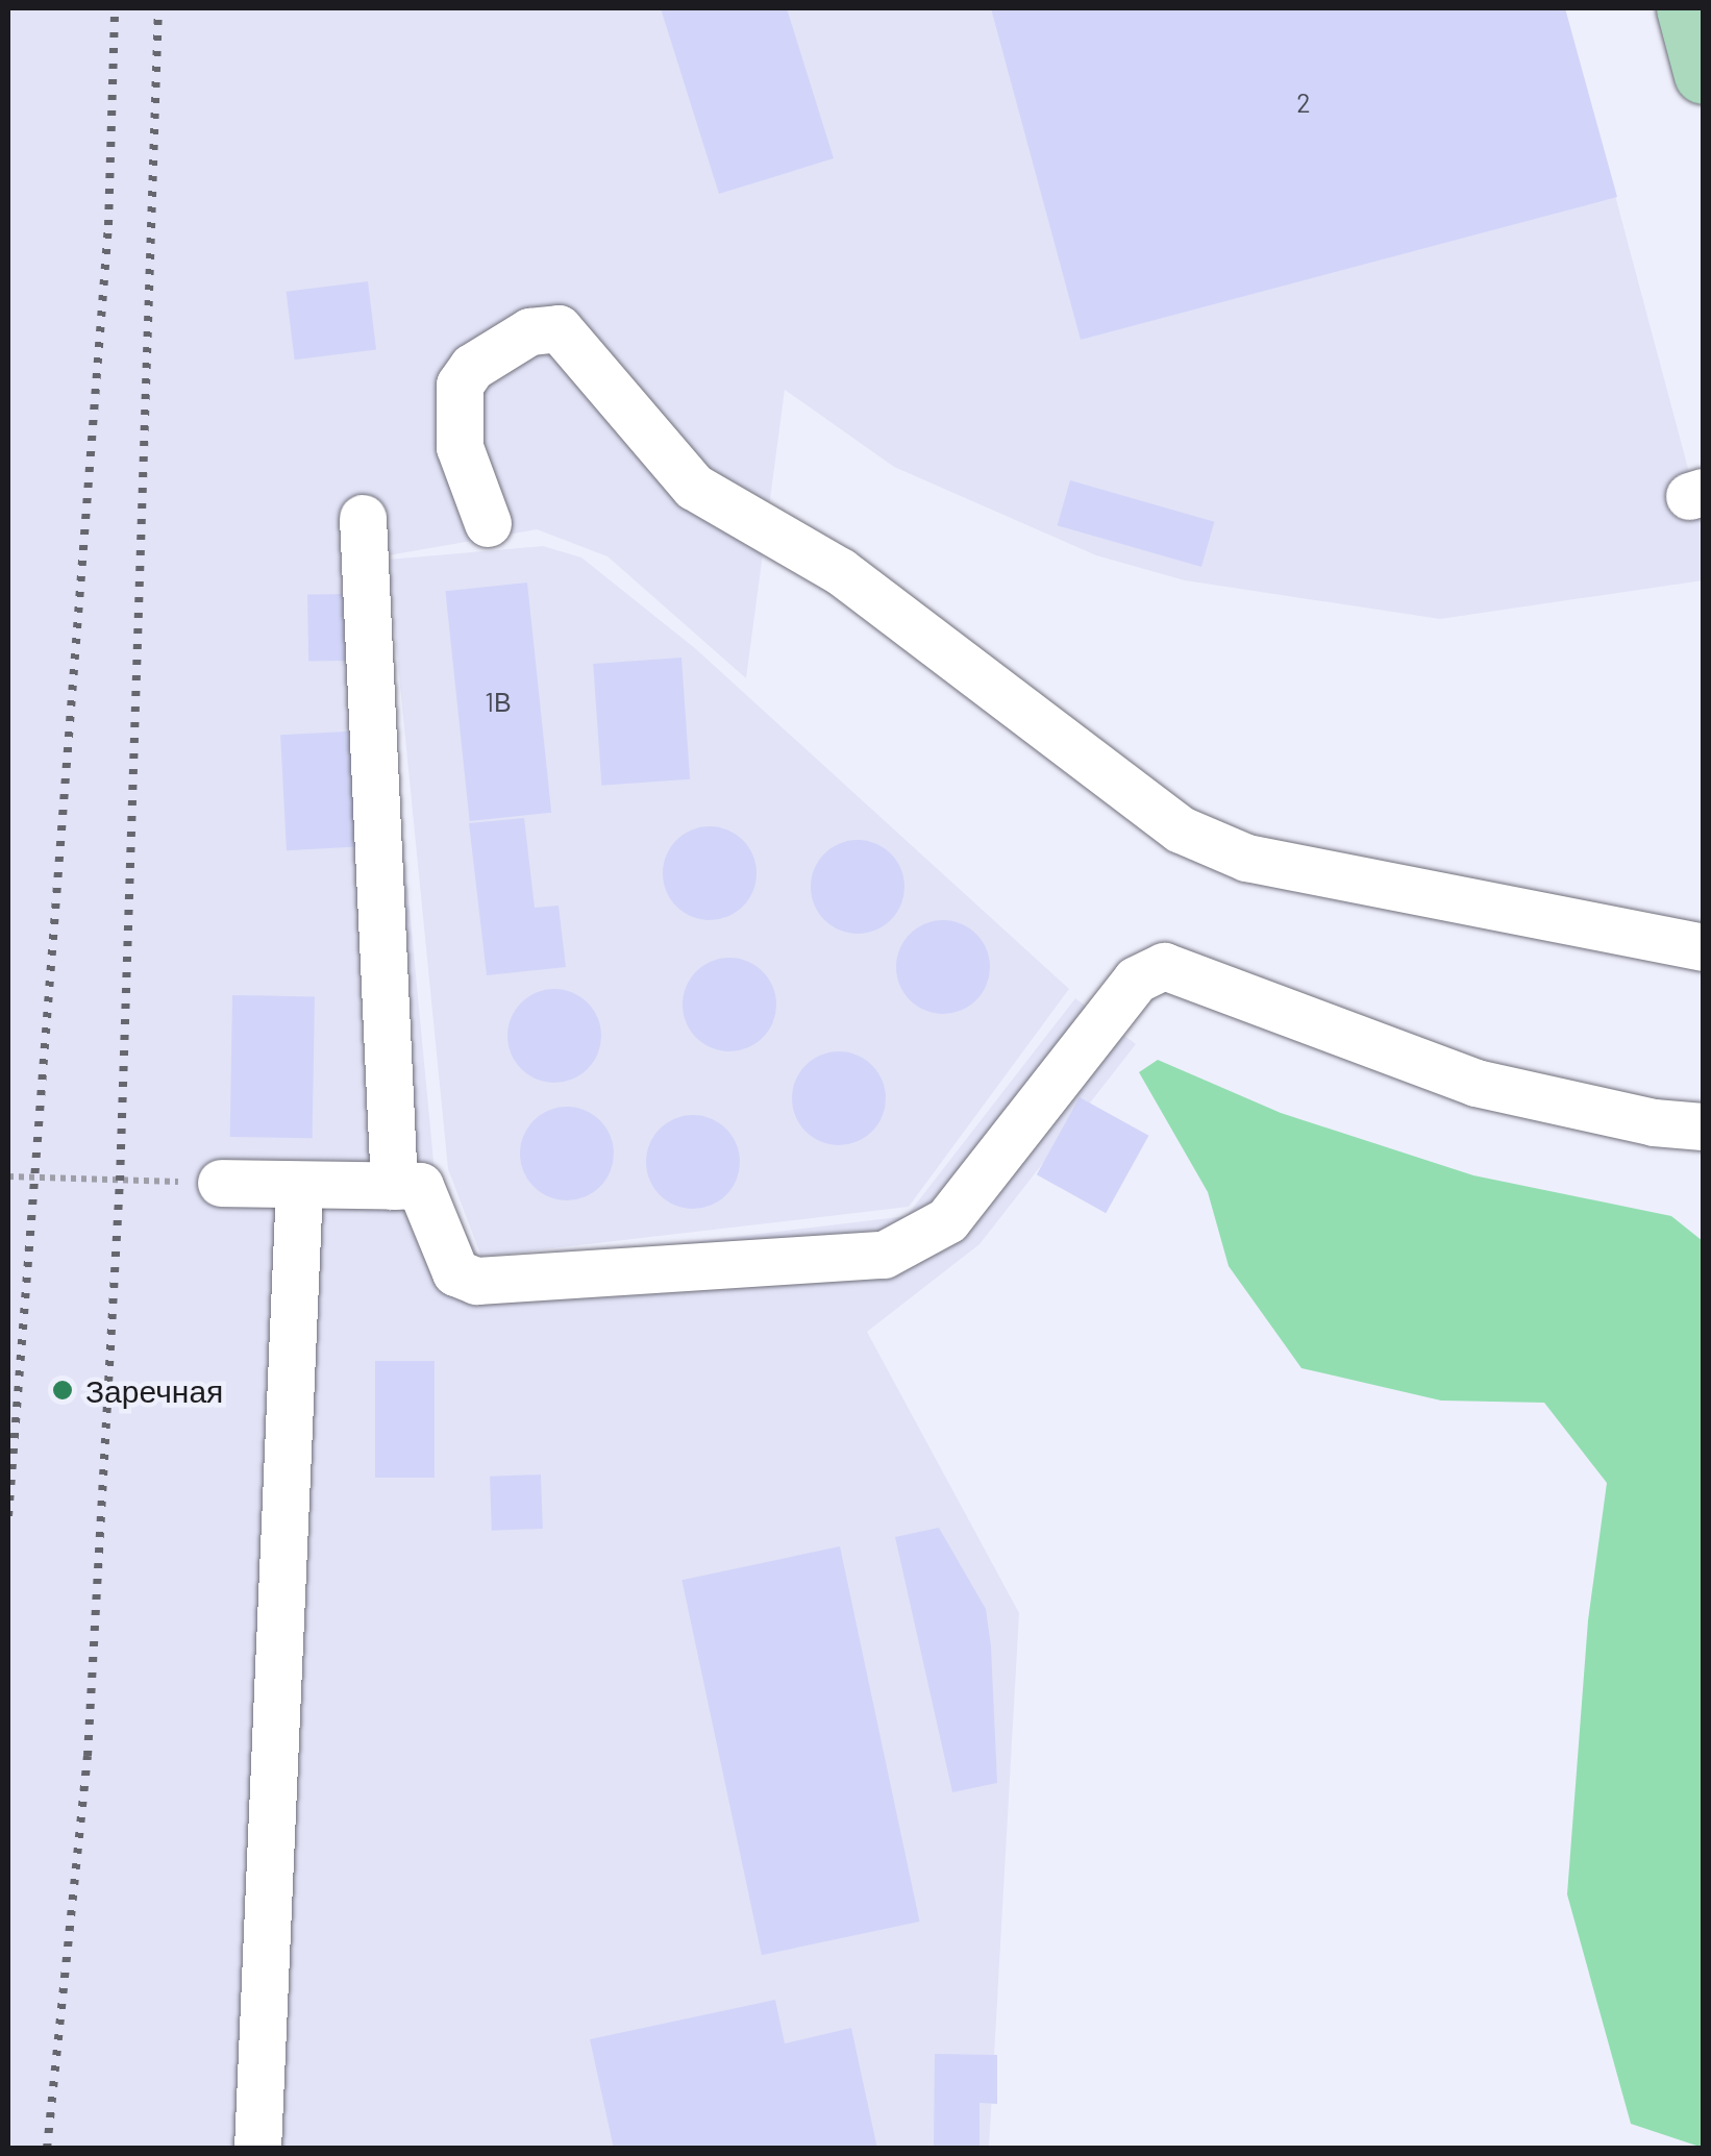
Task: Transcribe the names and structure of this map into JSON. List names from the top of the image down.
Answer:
{
  "places": ["Заречная"],
  "house_numbers": ["2", "1В"]
}
